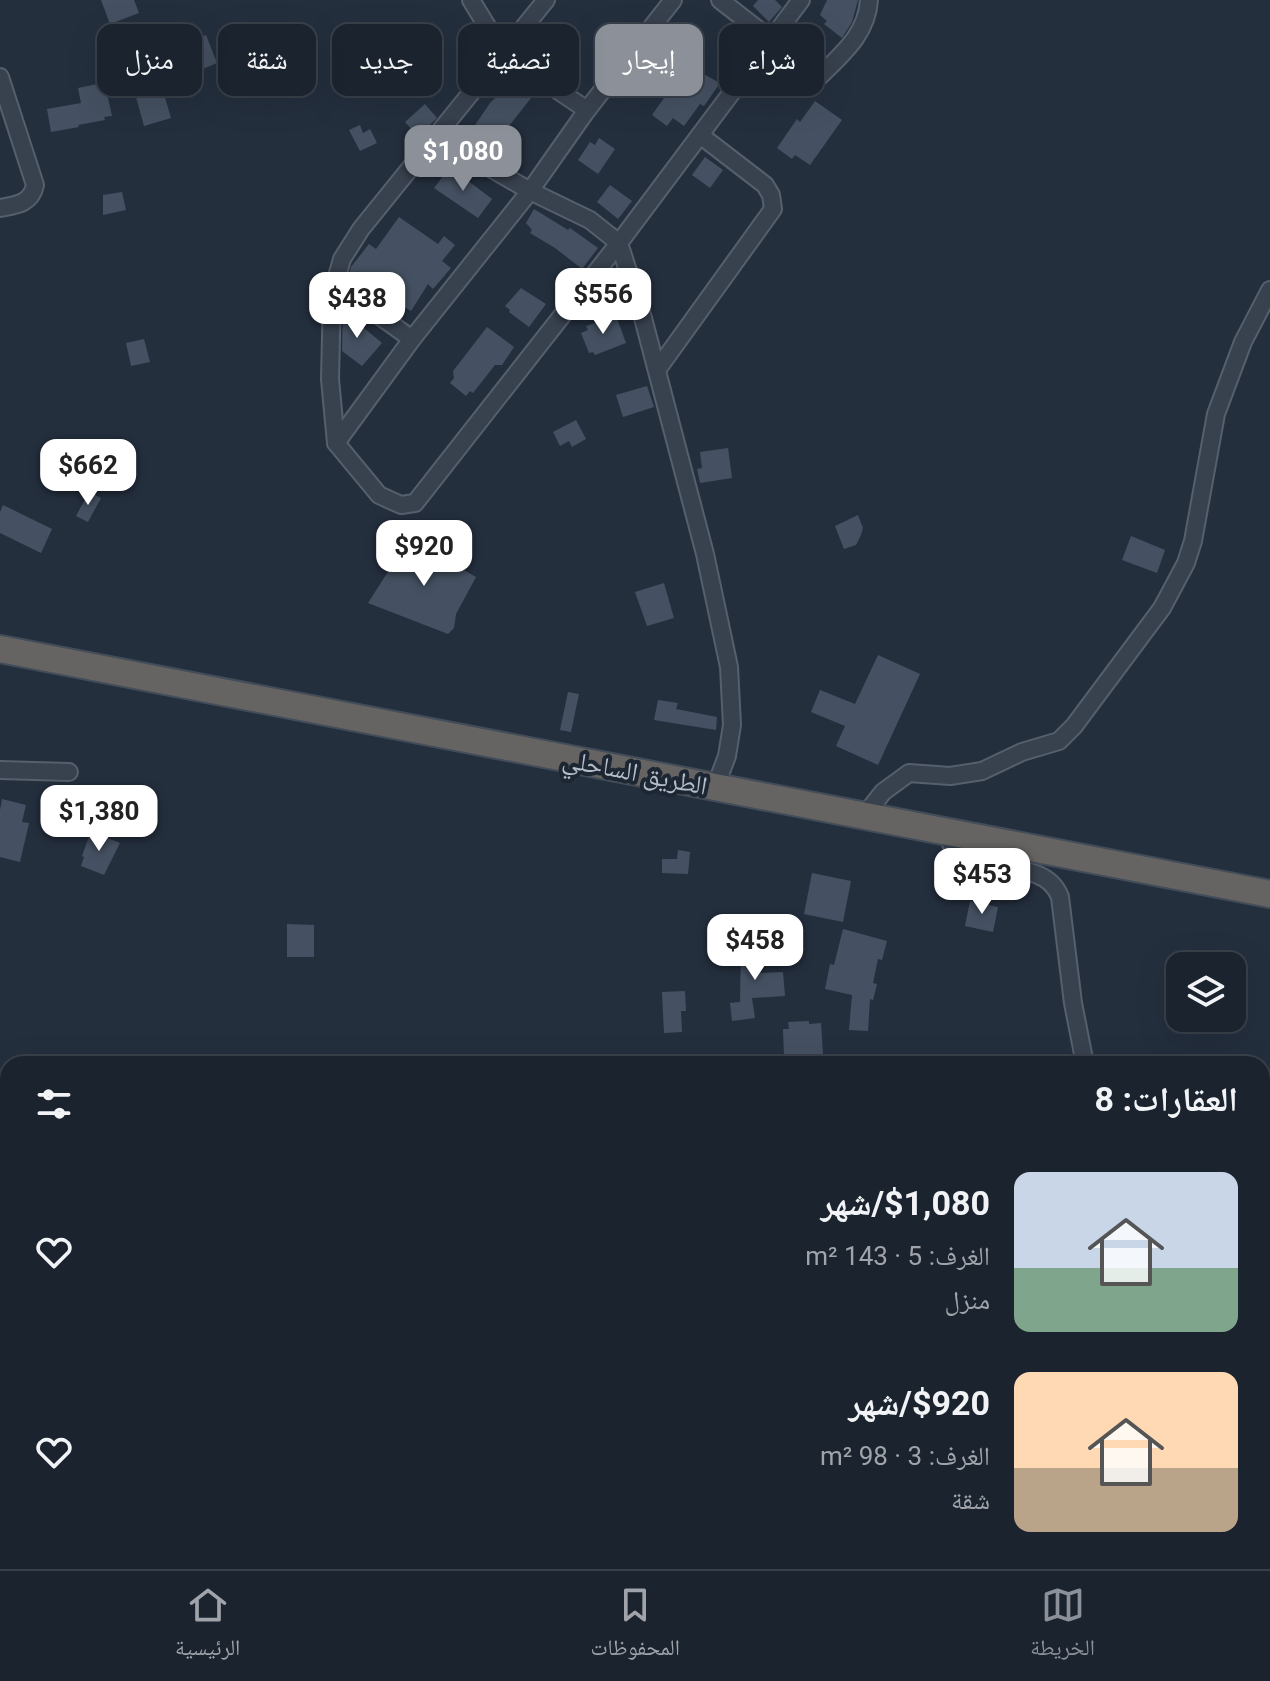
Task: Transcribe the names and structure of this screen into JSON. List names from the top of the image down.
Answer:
{
  "streets": {
    "highway": ["الطريق الساحلي"]
  },
  "page": {
    "chip": [
      "شراء",
      "إيجار",
      "تصفية",
      "جديد",
      "شقة",
      "منزل"
    ],
    "price": [
      "$1,080",
      "$556",
      "$438",
      "$662",
      "$920",
      "$1,380",
      "$453",
      "$458"
    ],
    "heading": "العقارات: 8",
    "list": [
      {
        "name": "$1,080/شهر",
        "note": "الغرف: 5 · 143 m² · منزل"
      },
      {
        "name": "$920/شهر",
        "note": "الغرف: 3 · 98 m² · شقة"
      }
    ],
    "tabs": ["الخريطة", "المحفوظات", "الرئيسية"]
  }
}
